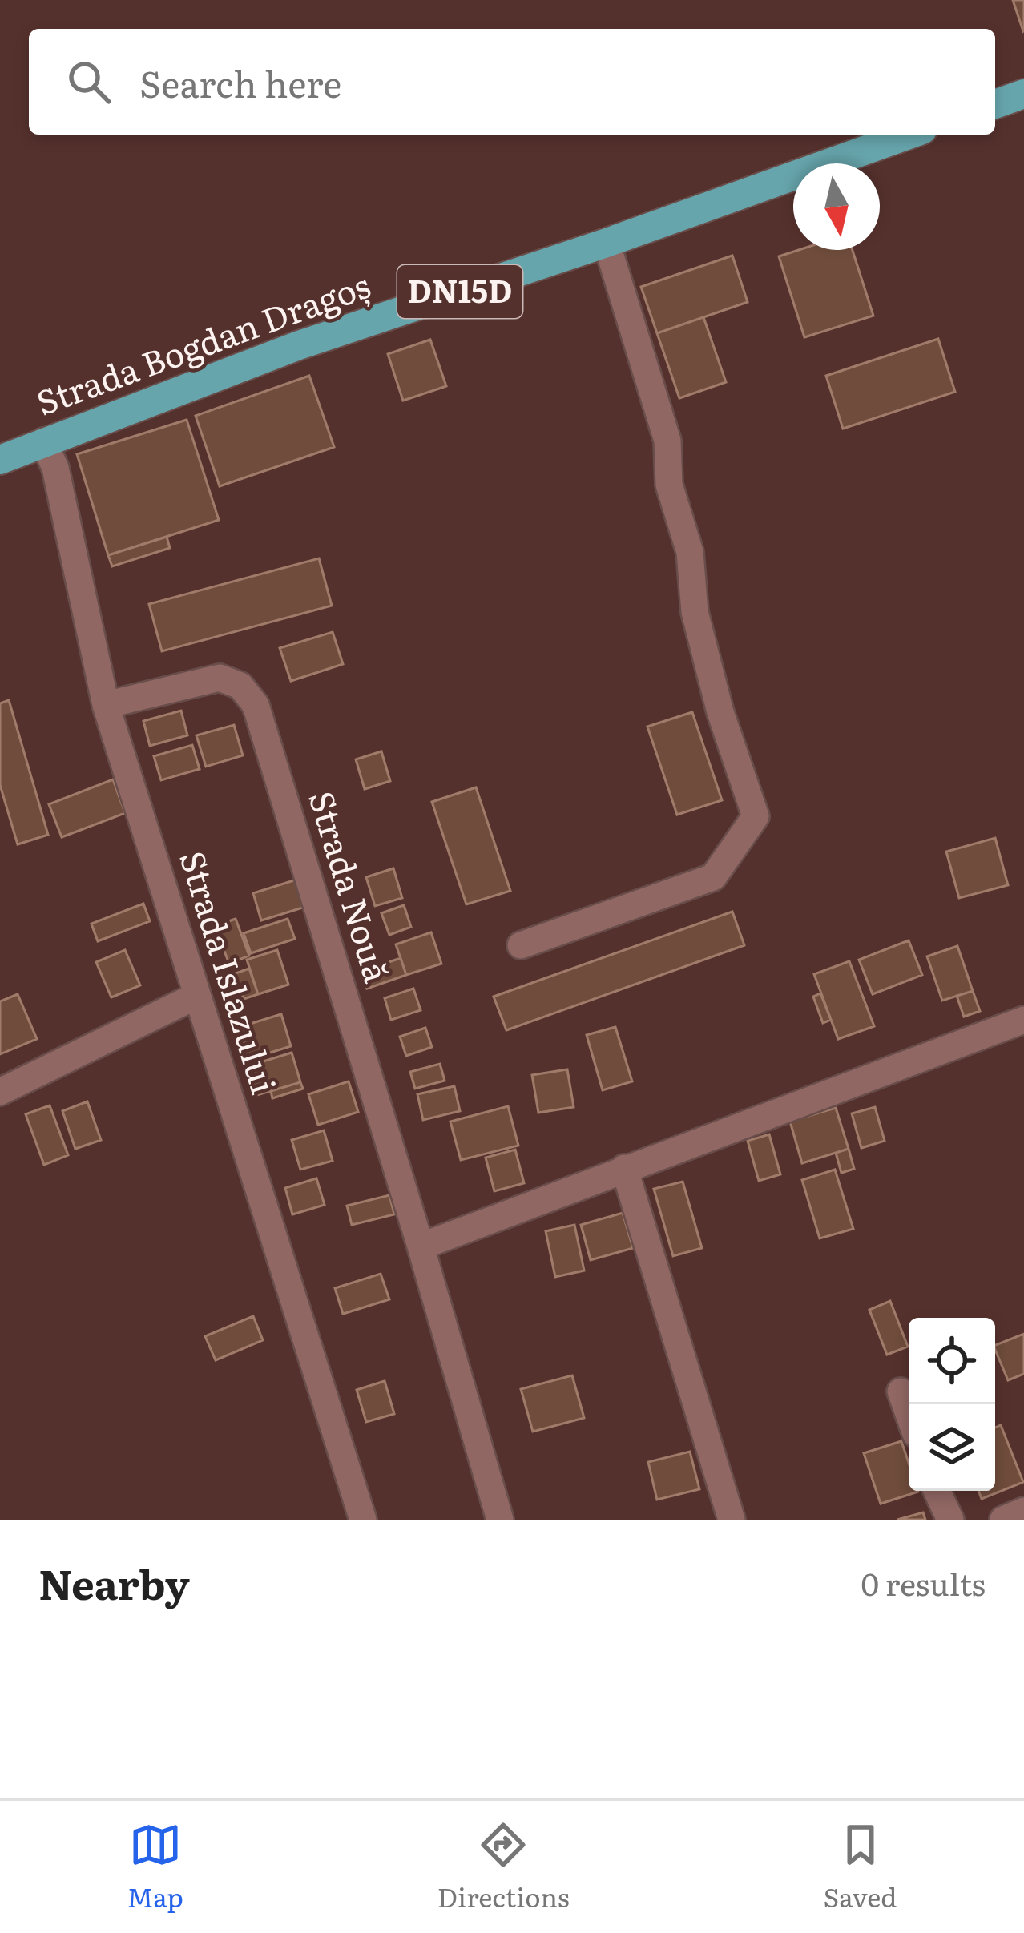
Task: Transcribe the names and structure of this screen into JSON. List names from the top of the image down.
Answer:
{
  "streets": {
    "main road": ["DN15D", "Strada Bogdan Dragoș"],
    "street": ["Strada Nouă", "Strada Islazului"]
  },
  "crossings": [
    ["Strada Bogdan Dragoș", "Strada Islazului"],
    ["Strada Nouă", "Strada Islazului"]
  ],
  "north": "bottom",
  "page": {
    "search": "Search here",
    "heading": ["Nearby", "0 results"],
    "nav": ["Map", "Directions", "Saved"]
  }
}
